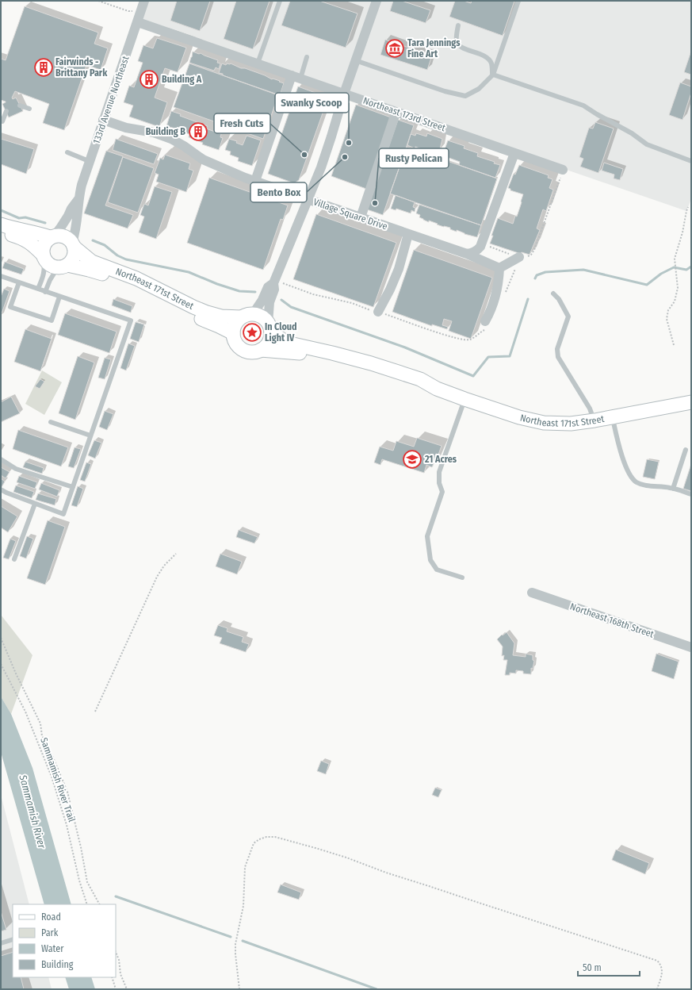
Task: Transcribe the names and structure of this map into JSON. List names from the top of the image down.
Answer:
{
  "streets": {
    "main road": ["Northeast 171st Street"],
    "street": [
      "133rd Avenue Northeast",
      "Northeast 173rd Street",
      "Village Square Drive",
      "Northeast 168th Street"
    ],
    "path": ["Sammamish River Trail"]
  },
  "crossings": [
    ["133rd Avenue Northeast", "Northeast 173rd Street"],
    ["133rd Avenue Northeast", "Village Square Drive"],
    ["133rd Avenue Northeast", "Northeast 171st Street"]
  ],
  "water": ["Sammamish River"],
  "places": {
    "museum": ["Tara Jennings Fine Art"],
    "building": ["Fairwinds - Brittany Park", "Building A", "Building B"],
    "other": [
      "Swanky Scoop",
      "Fresh Cuts",
      "Bento Box",
      "Rusty Pelican"
    ],
    "place": ["In Cloud Light IV"],
    "school or university": ["21 Acres"]
  },
  "legend": [
    "Road",
    "Park",
    "Water",
    "Building"
  ],
  "scale_bar": "50 m"
}
